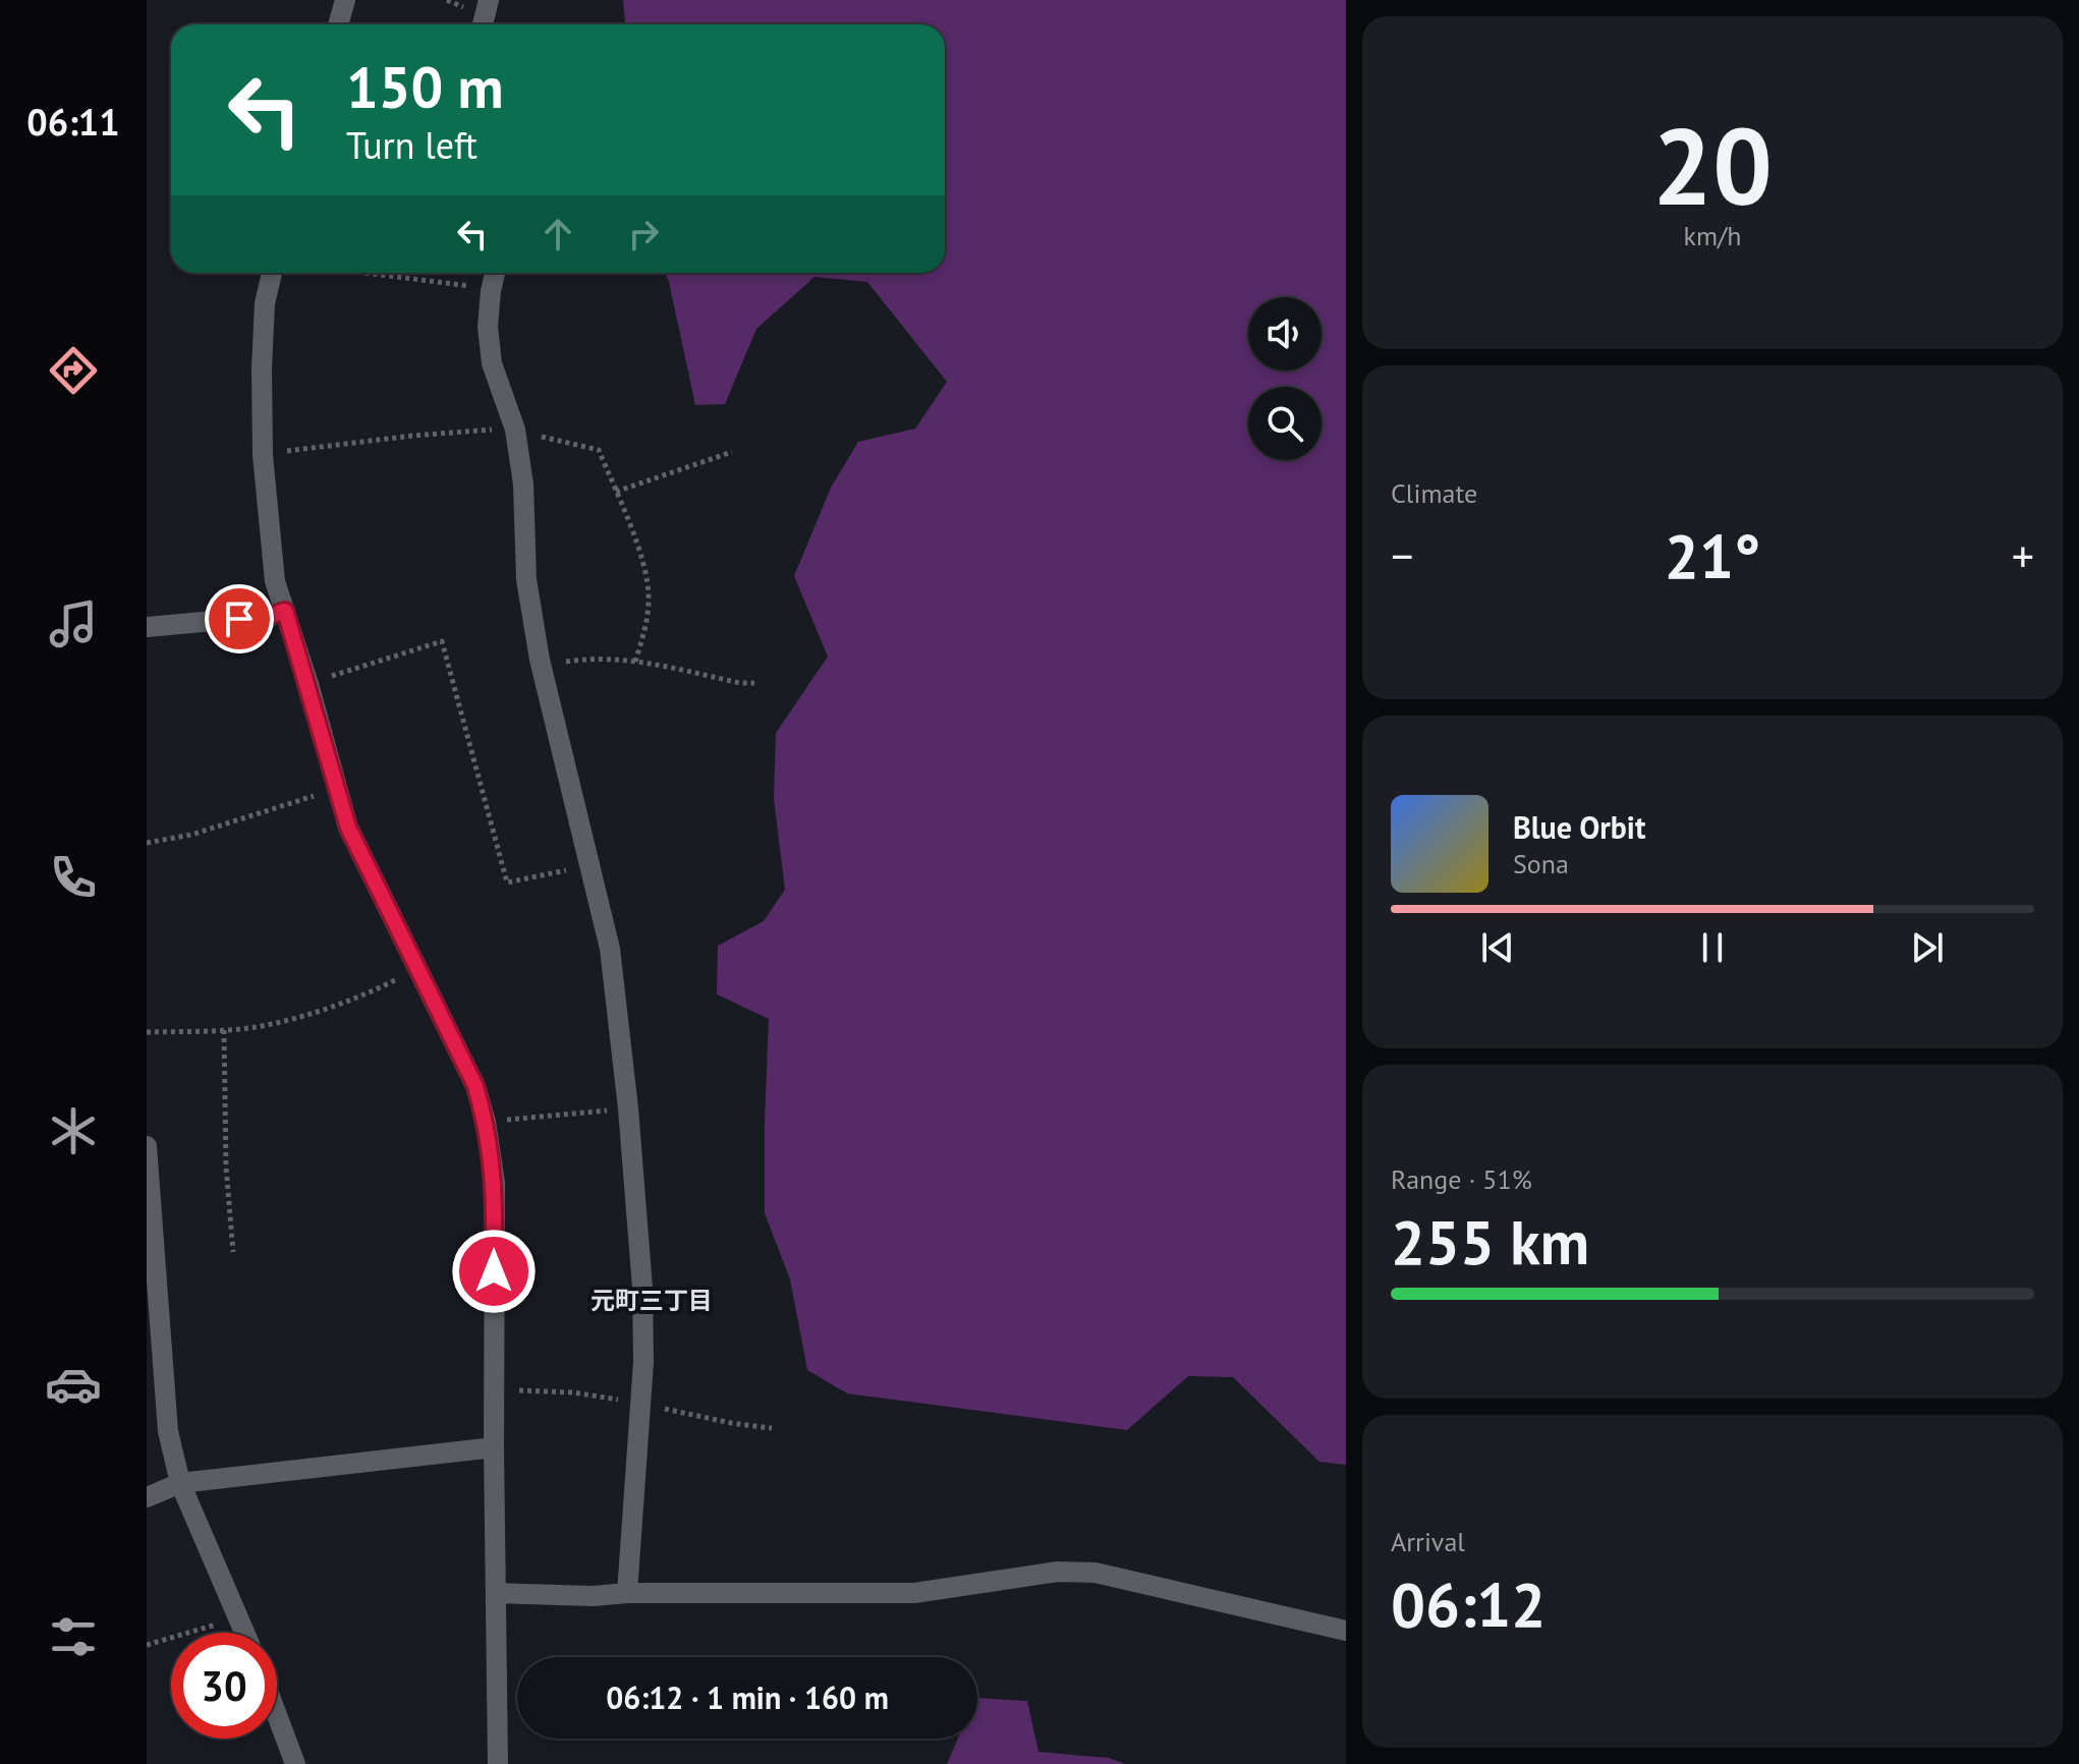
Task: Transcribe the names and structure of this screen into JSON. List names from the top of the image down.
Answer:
{
  "districts": ["元町三丁目"],
  "page": {
    "tabs": "06:11",
    "tile": [
      ["20", "km/h"],
      "Climate",
      ["Range · 51%", "255 km"],
      ["Arrival", "06:12"]
    ],
    "turn": ["150 m", "Turn left"],
    "heat": ["−", "21°", "+"],
    "song": ["Blue Orbit", "Sona"],
    "limit": "30",
    "trip": "06:12 · 1 min · 160 m"
  }
}
